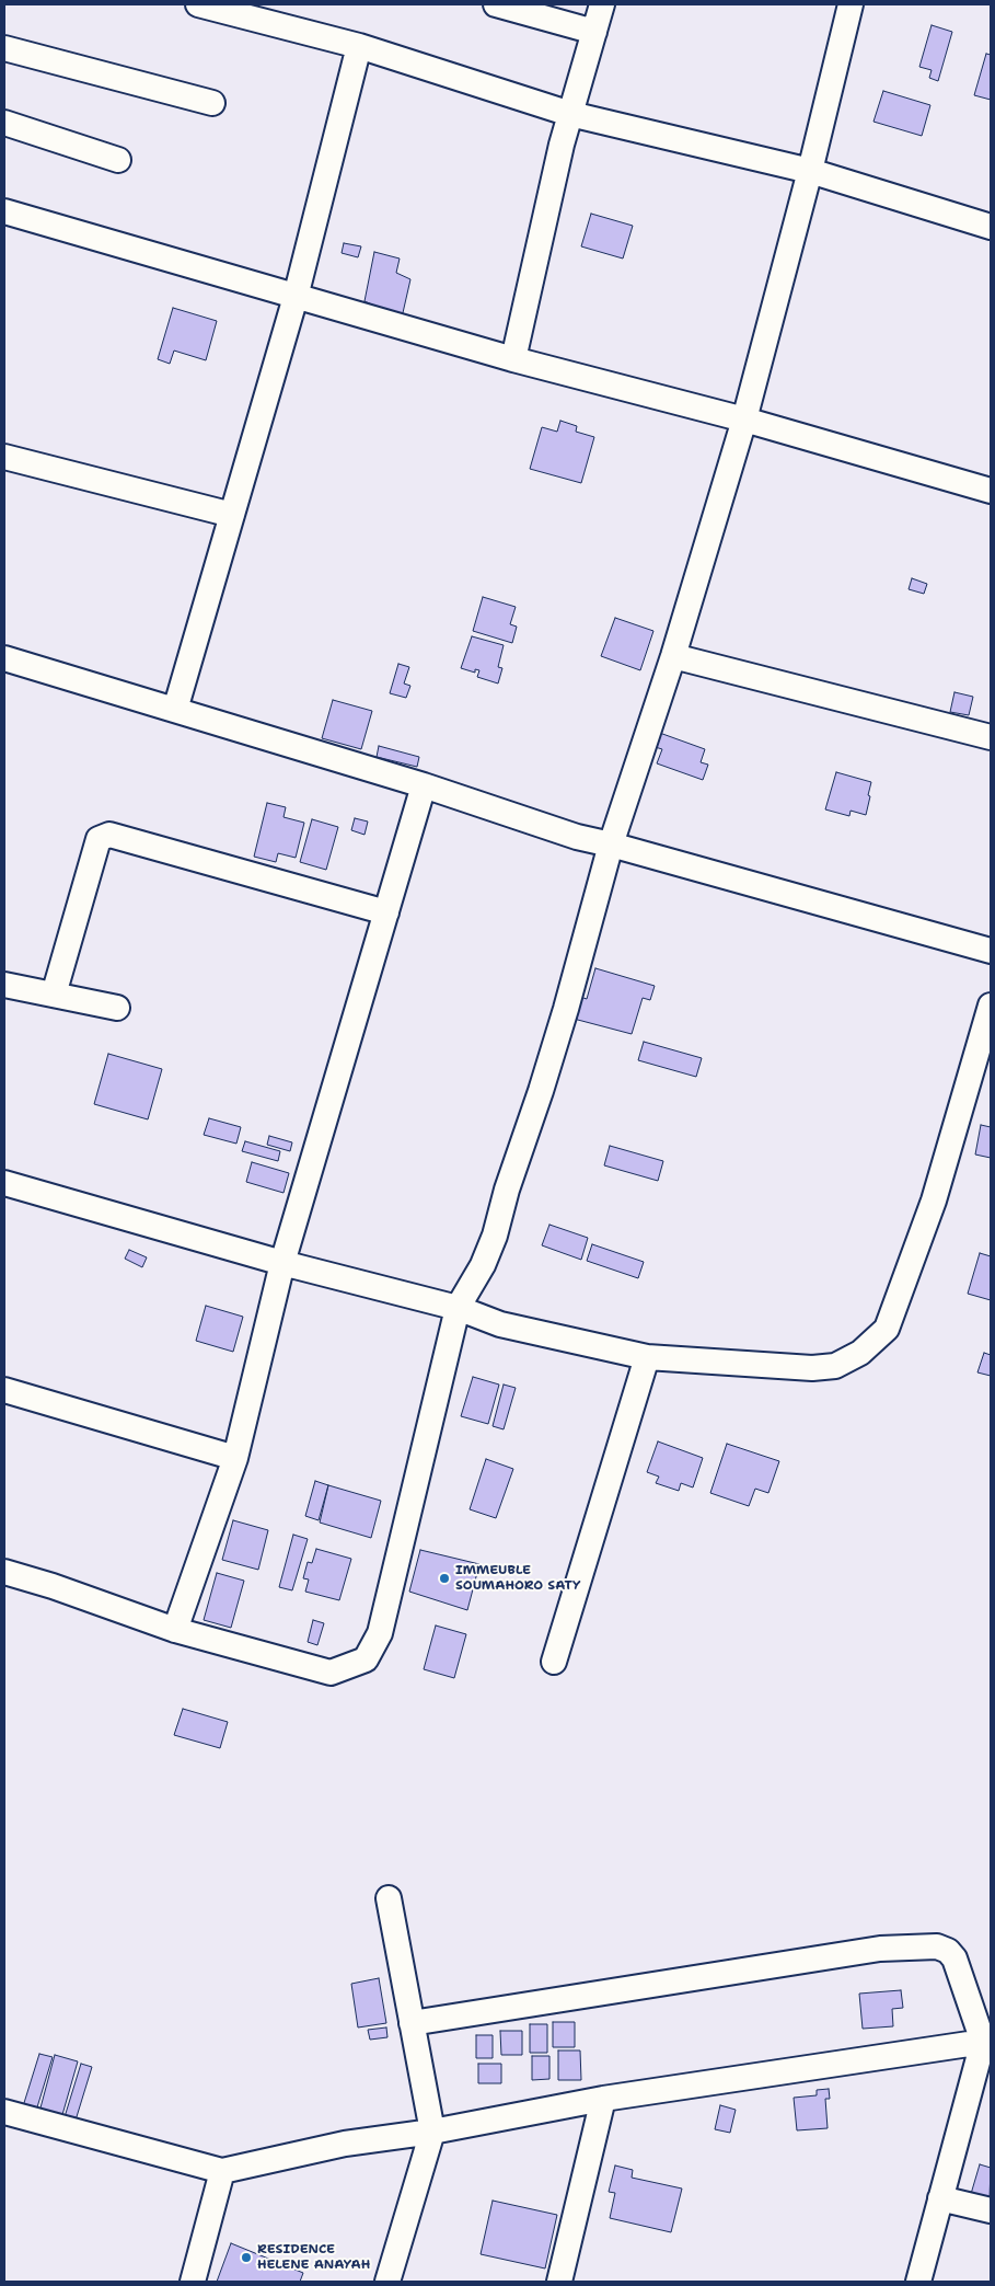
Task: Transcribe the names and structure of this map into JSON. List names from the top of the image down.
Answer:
{
  "places": ["IMMEUBLE SOUMAHORO SATY", "RESIDENCE HELENE ANAYAH"]
}
